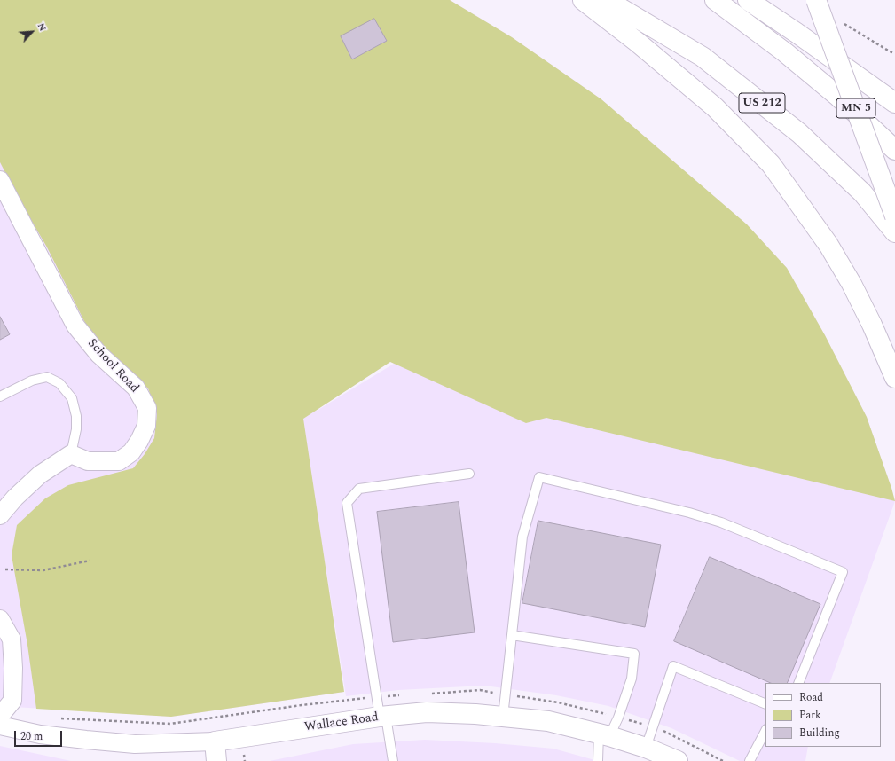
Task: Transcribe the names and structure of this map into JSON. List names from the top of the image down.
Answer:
{
  "streets": {
    "main road": ["US 212", "MN 5", "Wallace Road"],
    "street": ["School Road"]
  },
  "legend": ["Road", "Park", "Building"],
  "scale_bar": "20 m",
  "north": "top right"
}
